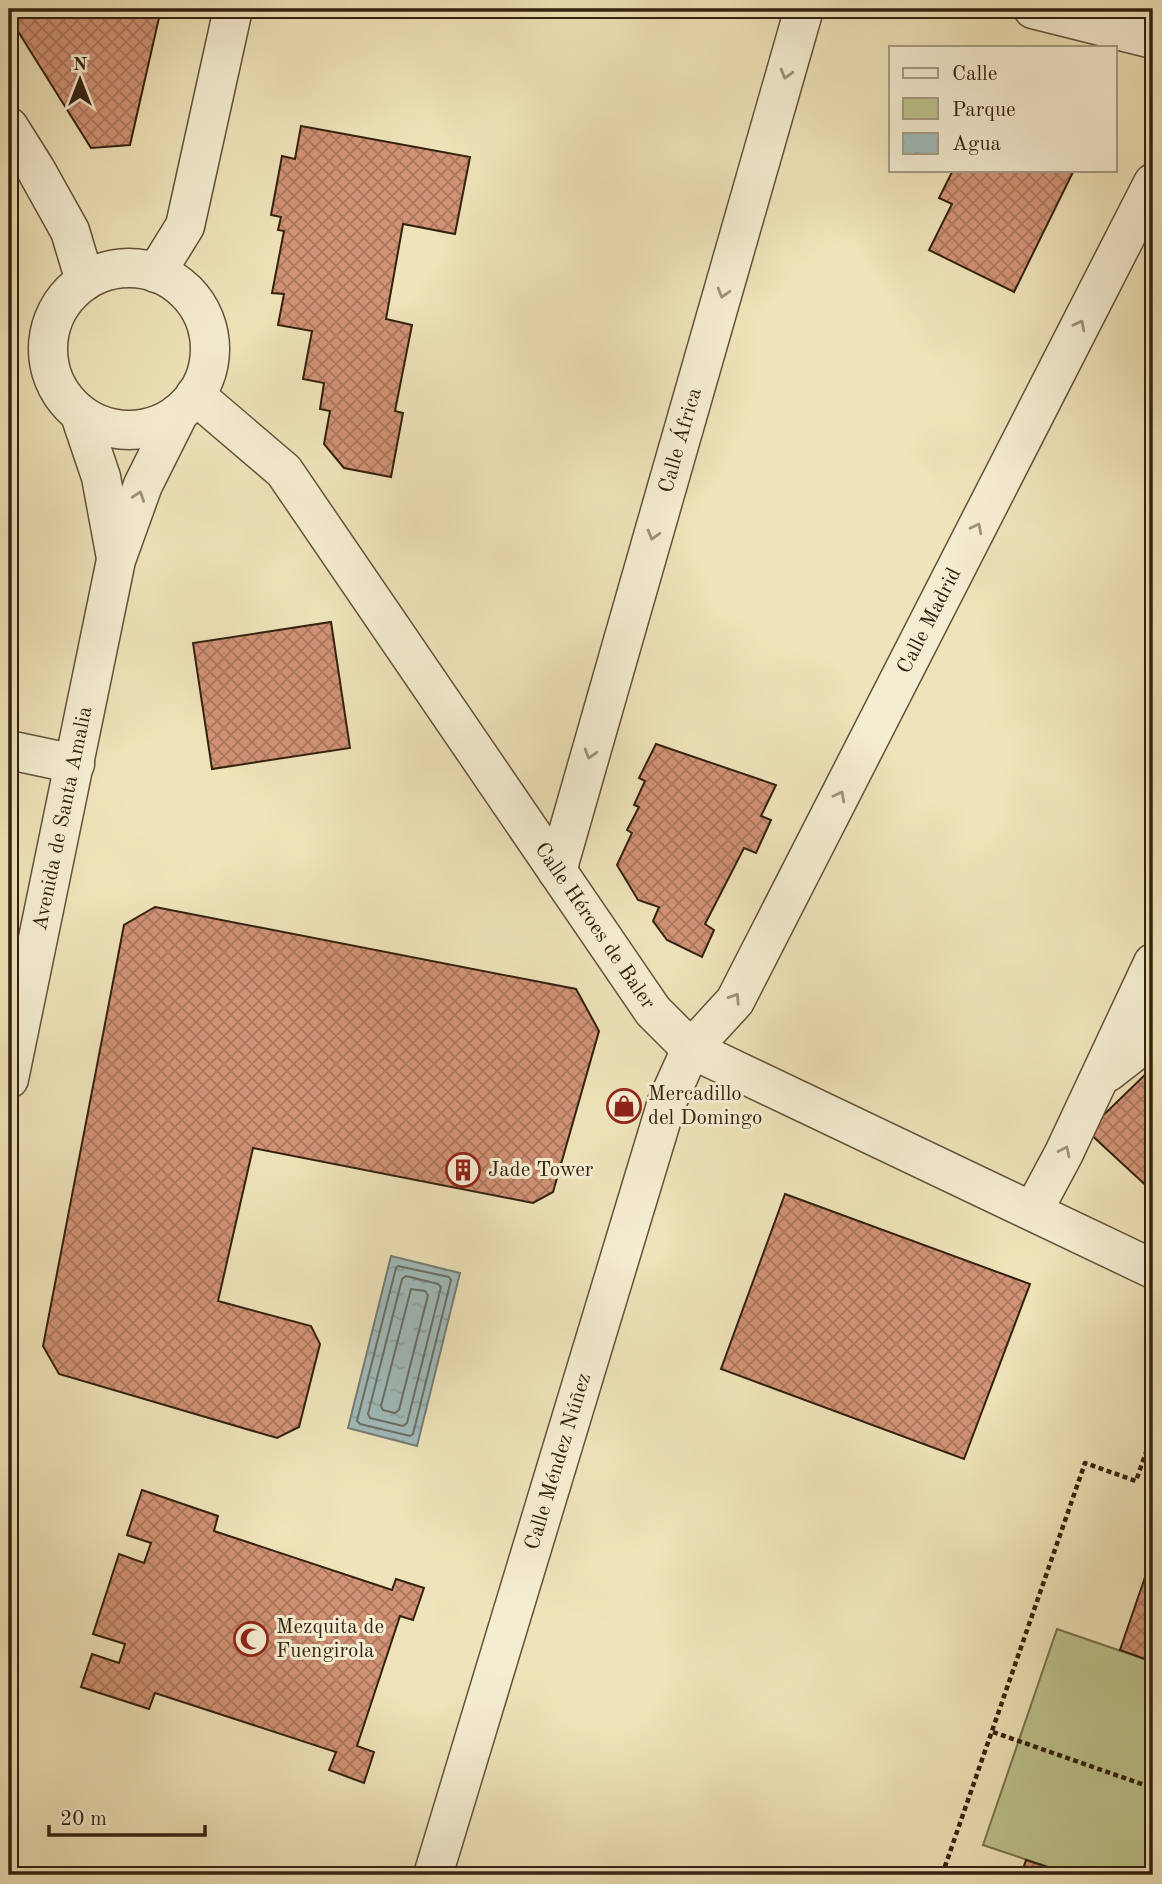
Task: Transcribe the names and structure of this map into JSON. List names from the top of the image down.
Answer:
{
  "streets": {
    "street": [
      "Calle África",
      "Calle Madrid",
      "Avenida de Santa Amalia",
      "Calle Héroes de Baler",
      "Calle Méndez Núñez"
    ]
  },
  "crossings": [
    ["Calle África", "Calle Héroes de Baler"],
    ["Calle Madrid", "Calle Héroes de Baler"],
    ["Calle Madrid", "Calle Méndez Núñez"],
    ["Avenida de Santa Amalia", "Calle Héroes de Baler"],
    ["Calle Héroes de Baler", "Calle Méndez Núñez"]
  ],
  "one_way": ["Calle África", "Calle Madrid"],
  "places": {
    "shop": ["Mercadillo del Domingo"],
    "building": ["Jade Tower"],
    "mosque": ["Mezquita de Fuengirola"]
  },
  "legend": ["Calle", "Parque", "Agua"],
  "scale_bar": "20 m",
  "north": "top"
}
